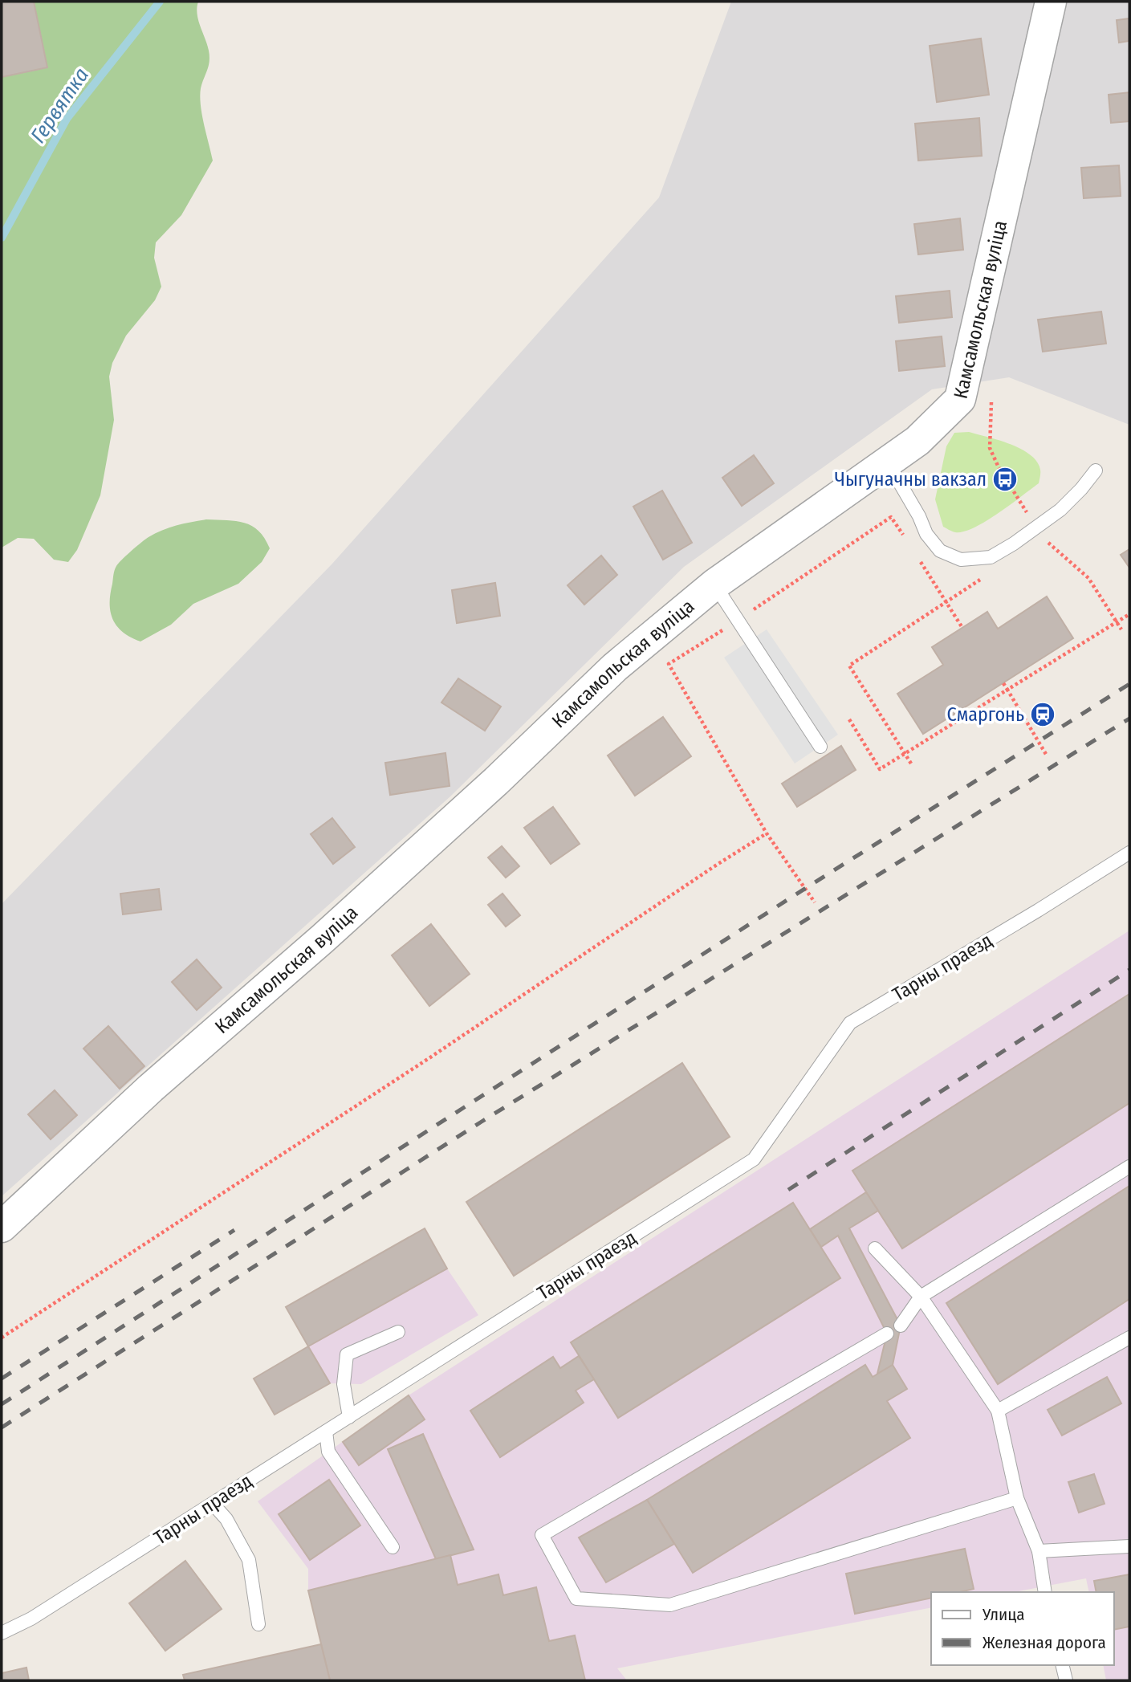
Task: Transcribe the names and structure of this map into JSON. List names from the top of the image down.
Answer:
{
  "streets": {
    "street": ["Камсамольская вуліца"],
    "lane": ["Тарны праезд"]
  },
  "water": ["Гервятка"],
  "places": {
    "bus stop": ["Чыгуначны вакзал"],
    "station": ["Смаргонь"]
  },
  "legend": ["Улица", "Железная дорога"]
}
